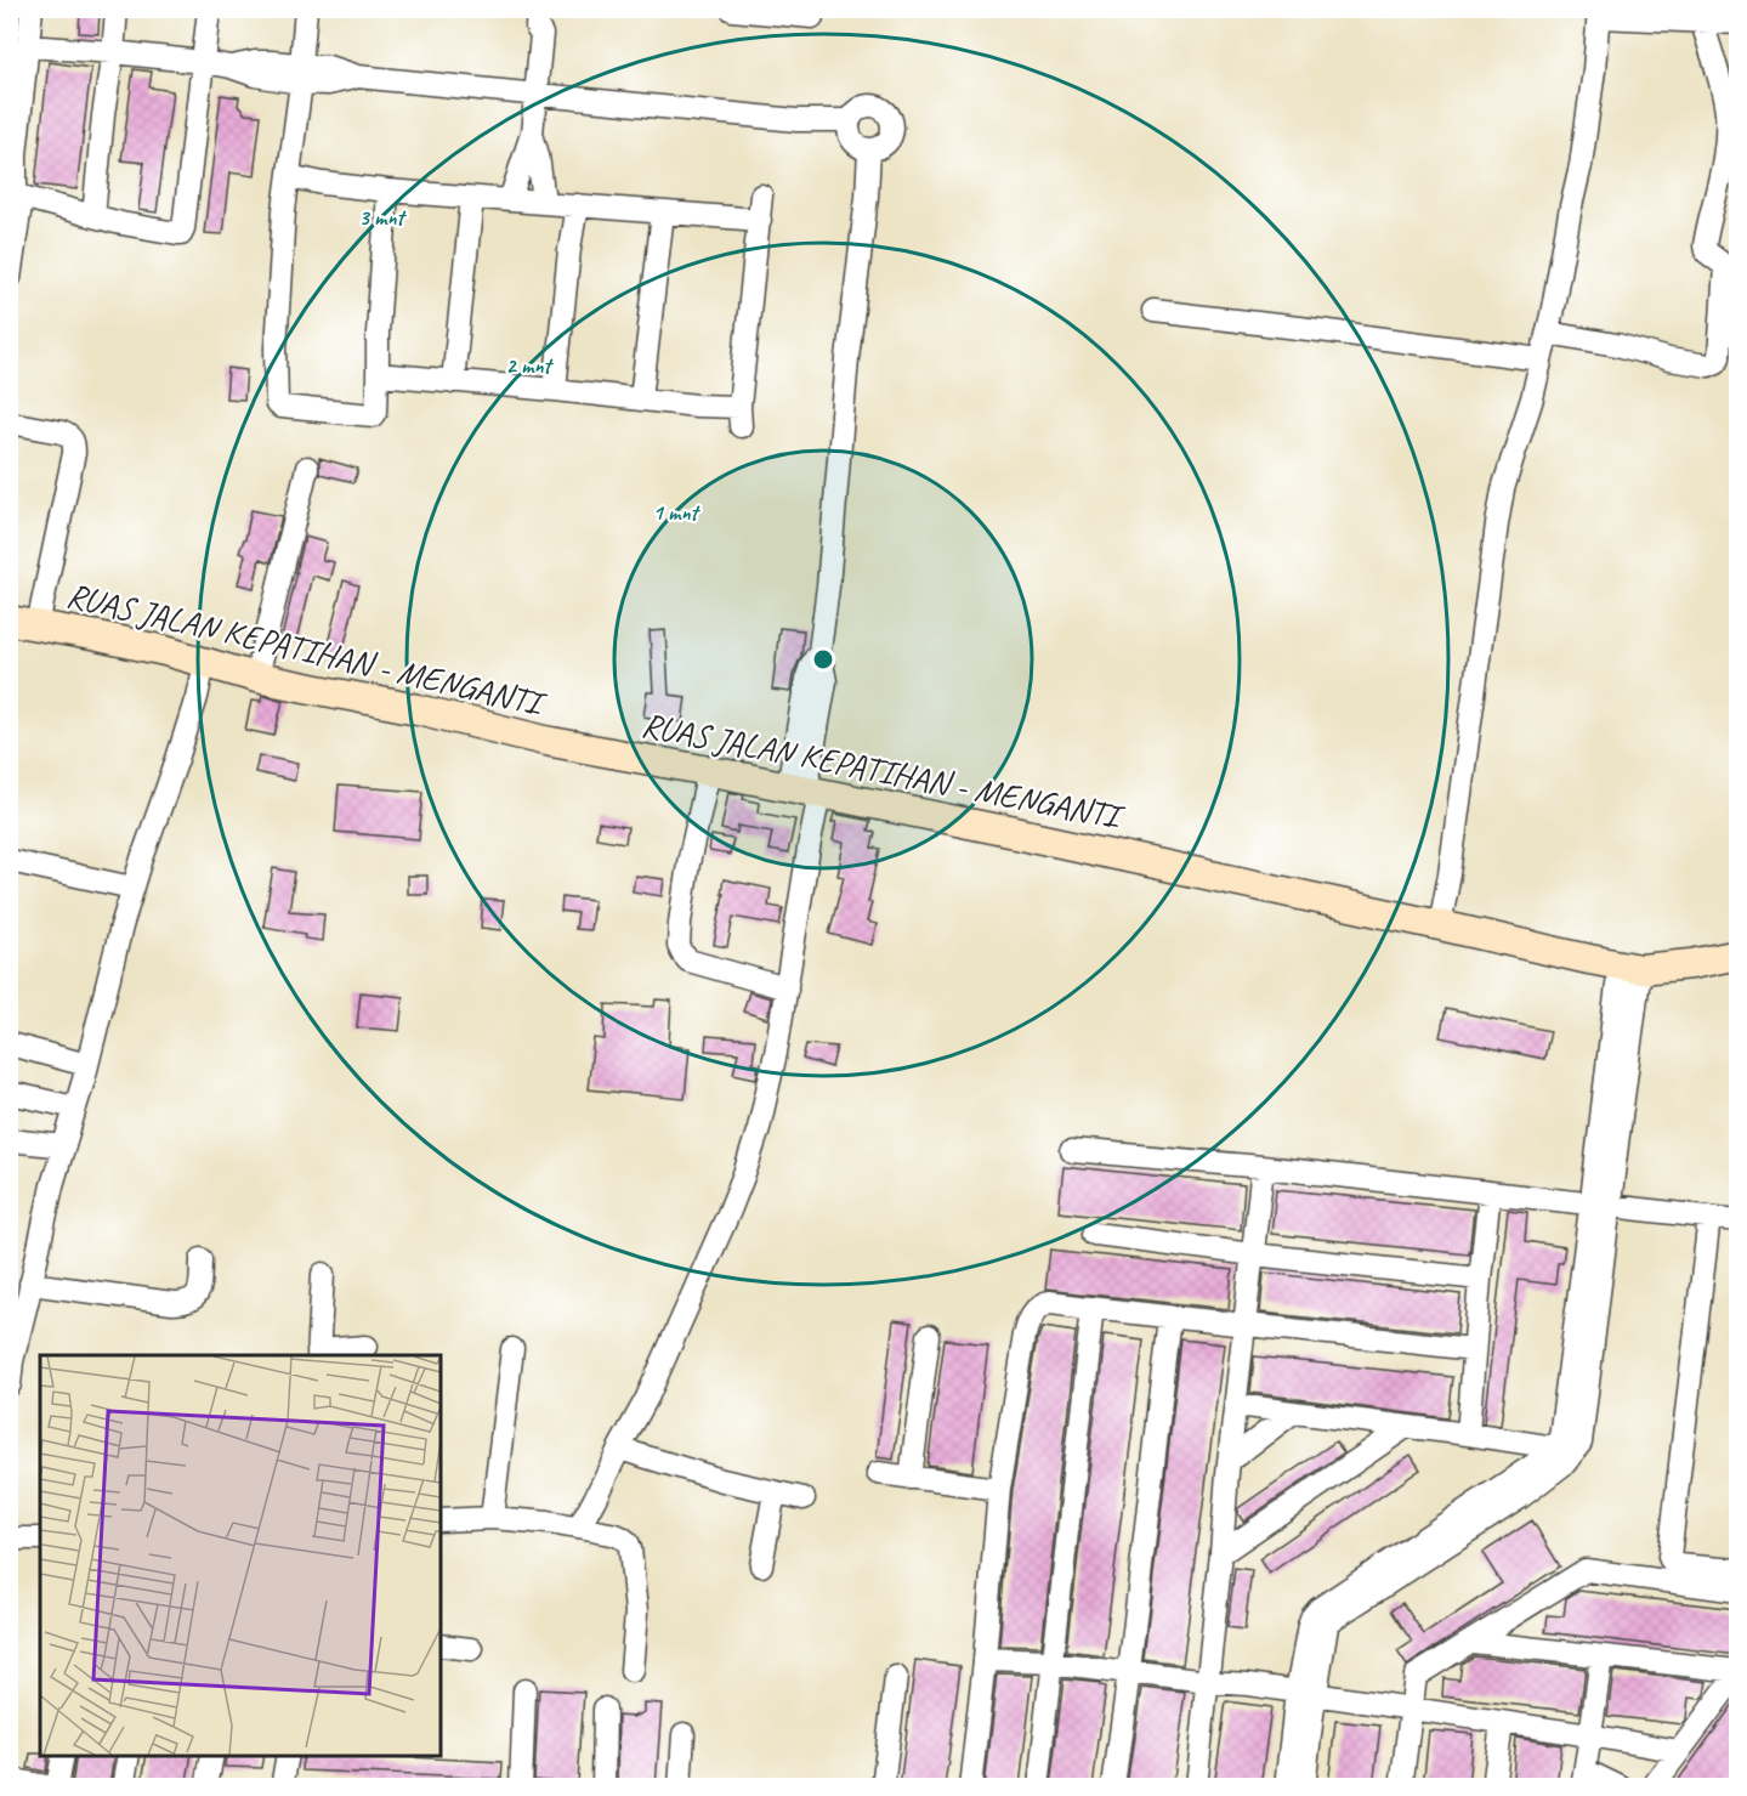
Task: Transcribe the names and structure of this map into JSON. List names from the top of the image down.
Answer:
{
  "streets": {
    "main road": ["RUAS JALAN KEPATIHAN - MENGANTI"]
  },
  "rings": ["3 mnt", "2 mnt", "1 mnt"]
}
